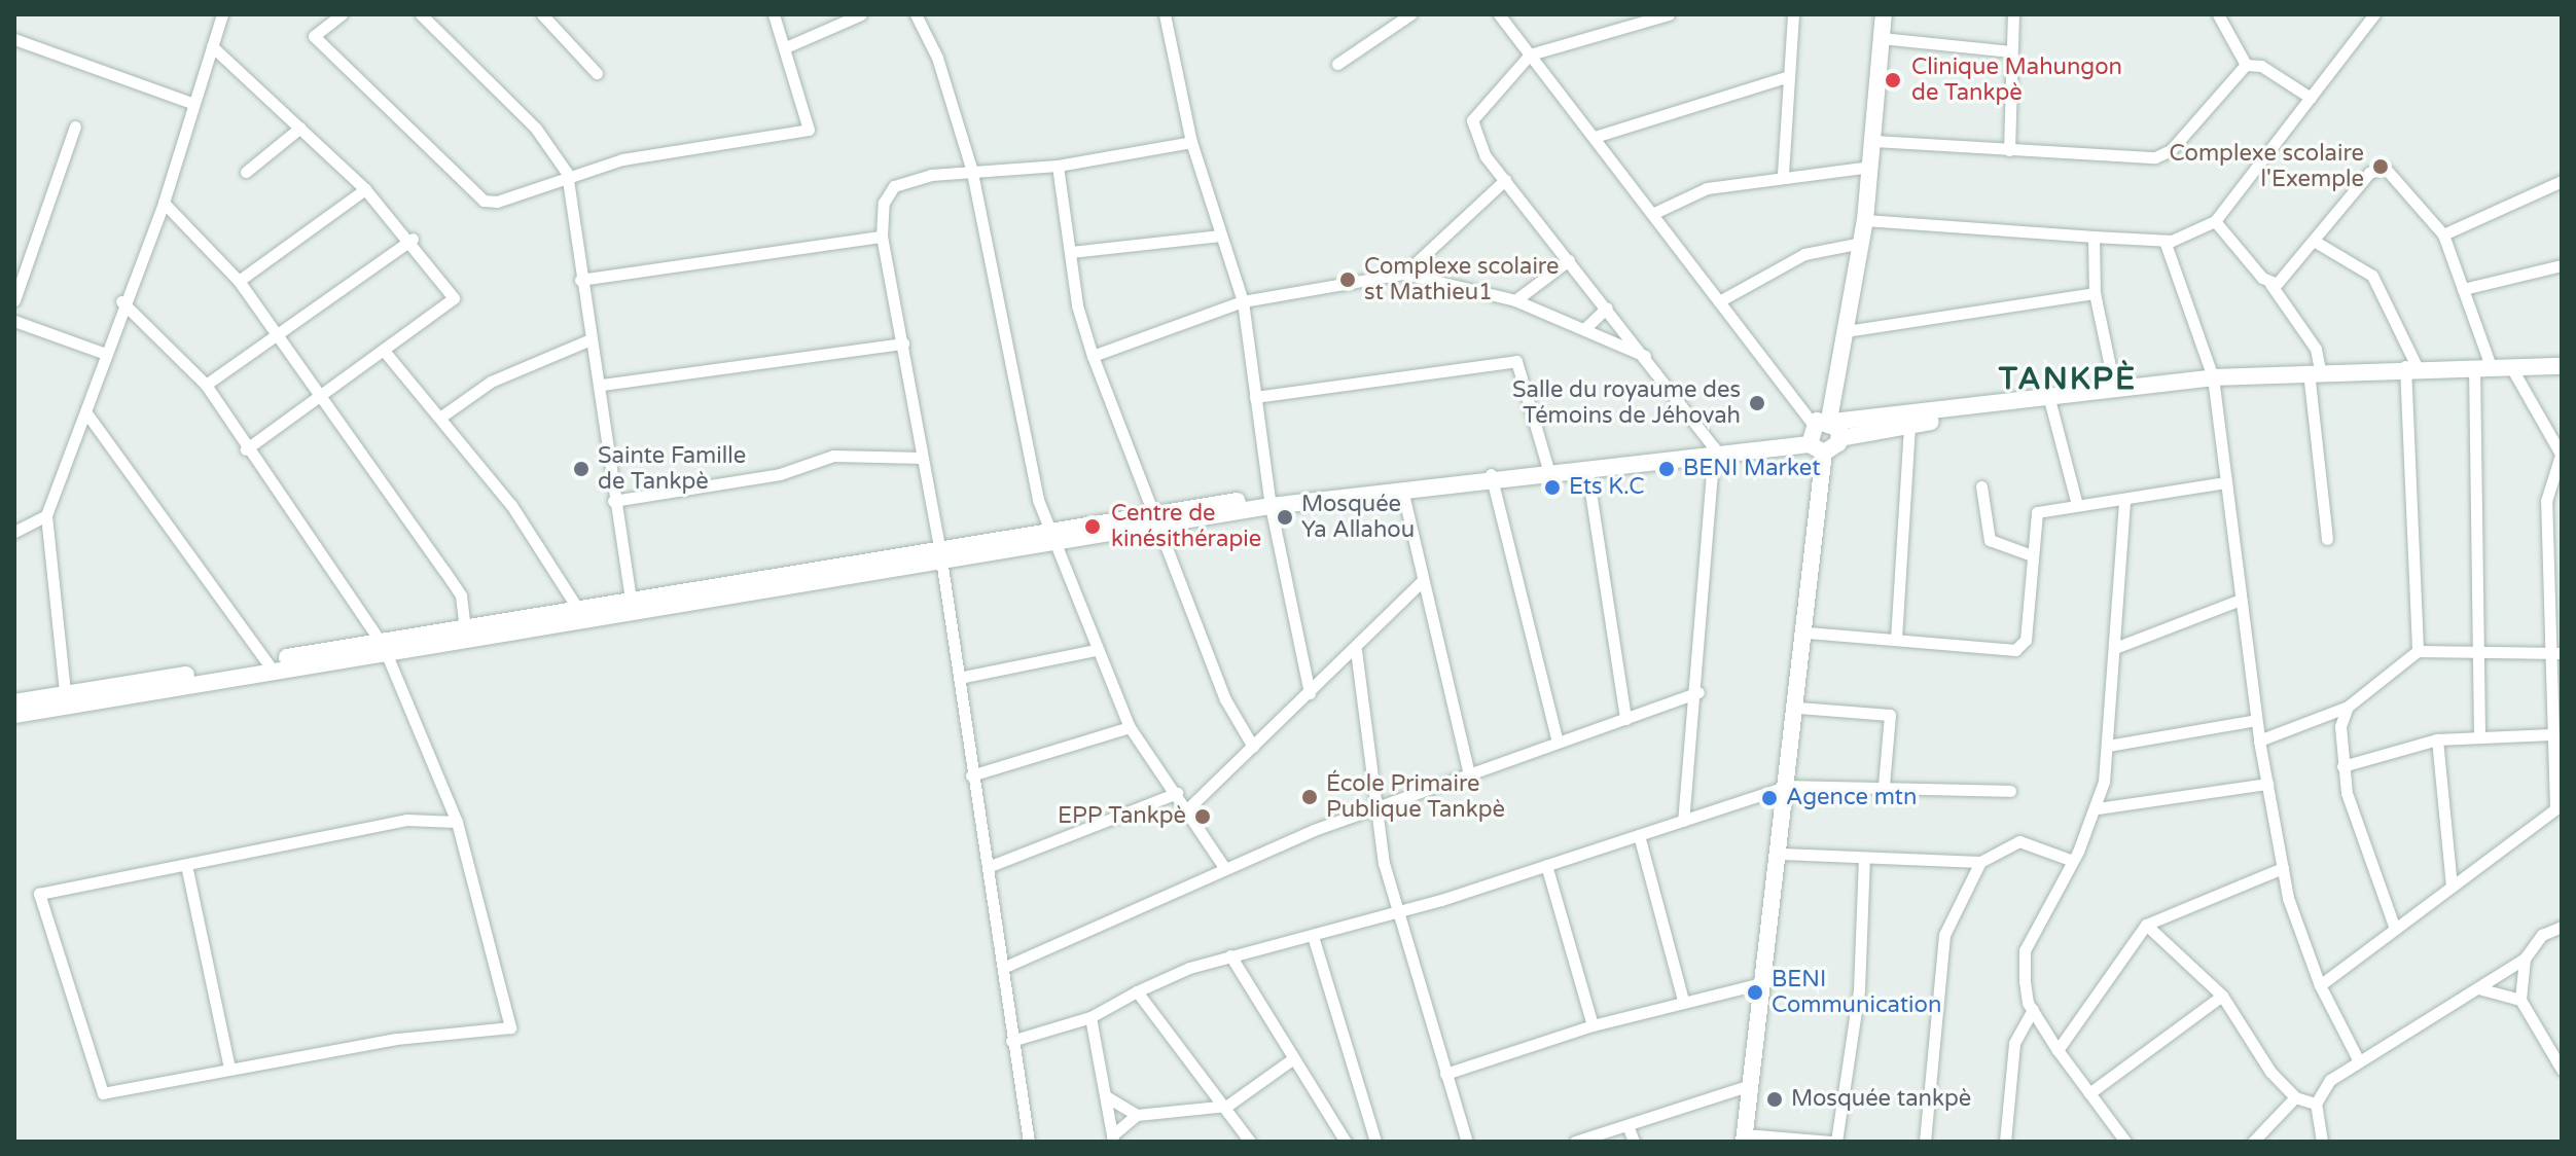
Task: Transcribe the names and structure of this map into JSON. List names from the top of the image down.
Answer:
{
  "districts": ["TANKPÈ"],
  "places": [
    "Clinique Mahungon de Tankpè",
    "Complexe scolaire l'Exemple",
    "Complexe scolaire st Mathieu1",
    "Salle du royaume des Témoins de Jéhovah",
    "Sainte Famille de Tankpè",
    "BENI Market",
    "Ets K.C",
    "Mosquée Ya Allahou",
    "Centre de kinésithérapie",
    "École Primaire Publique Tankpè",
    "Agence mtn",
    "EPP Tankpè",
    "BENI Communication",
    "Mosquée tankpè"
  ]
}
